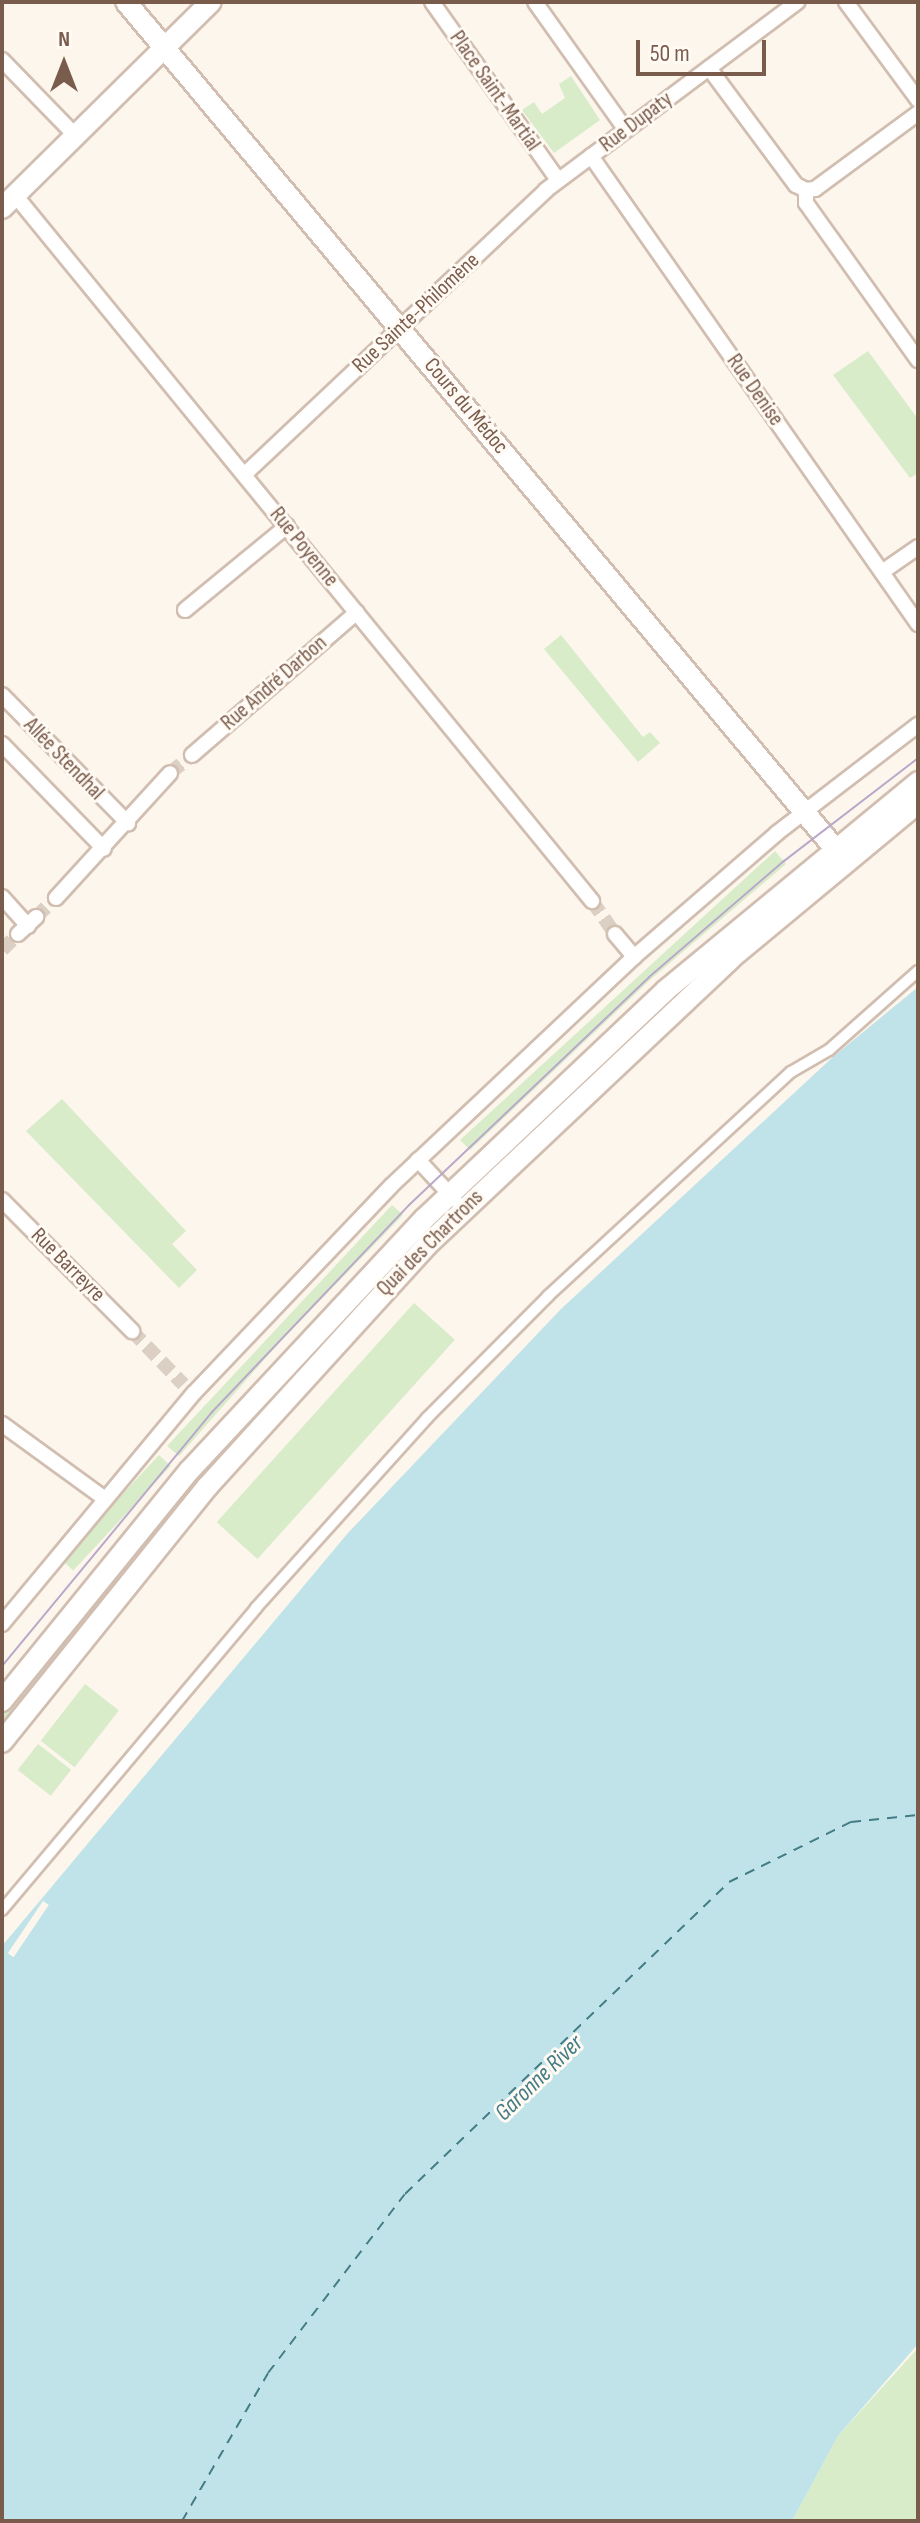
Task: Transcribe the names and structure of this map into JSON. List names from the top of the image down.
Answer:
{
  "streets": {
    "main road": ["Cours du Médoc", "Quai des Chartrons"],
    "street": [
      "Place Saint-Martial",
      "Rue Dupaty",
      "Rue Sainte-Philomène",
      "Rue Denise",
      "Rue Poyenne",
      "Rue André Darbon",
      "Allée Stendhal",
      "Rue Barreyre"
    ]
  },
  "crossings": [
    ["Place Saint-Martial", "Rue Sainte-Philomène"],
    ["Rue Dupaty", "Rue Sainte-Philomène"],
    ["Rue Dupaty", "Rue Denise"],
    ["Rue Sainte-Philomène", "Rue Denise"],
    ["Rue Sainte-Philomène", "Cours du Médoc"],
    ["Rue Sainte-Philomène", "Rue Poyenne"],
    ["Cours du Médoc", "Quai des Chartrons"],
    ["Rue Poyenne", "Rue André Darbon"]
  ],
  "water": ["Garonne River"],
  "scale_bar": "50 m",
  "north": "top"
}
